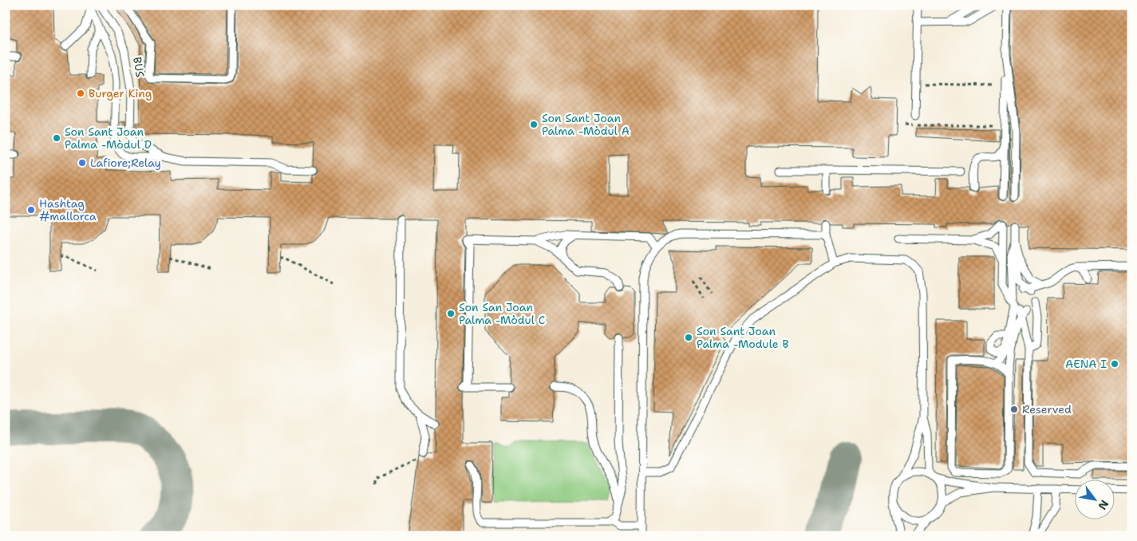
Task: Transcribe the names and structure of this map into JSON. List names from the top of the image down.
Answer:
{
  "streets": {
    "lane": ["BUS"]
  },
  "places": [
    "Burger King",
    "Son Sant Joan Palma -Mòdul A",
    "Son Sant Joan Palma -Mòdul D",
    "Lafiore;Relay",
    "Hashtag #mallorca",
    "Son San Joan Palma -Mòdul C",
    "Son Sant Joan Palma -Module B",
    "AENA I",
    "Reserved"
  ],
  "north": "bottom right"
}
